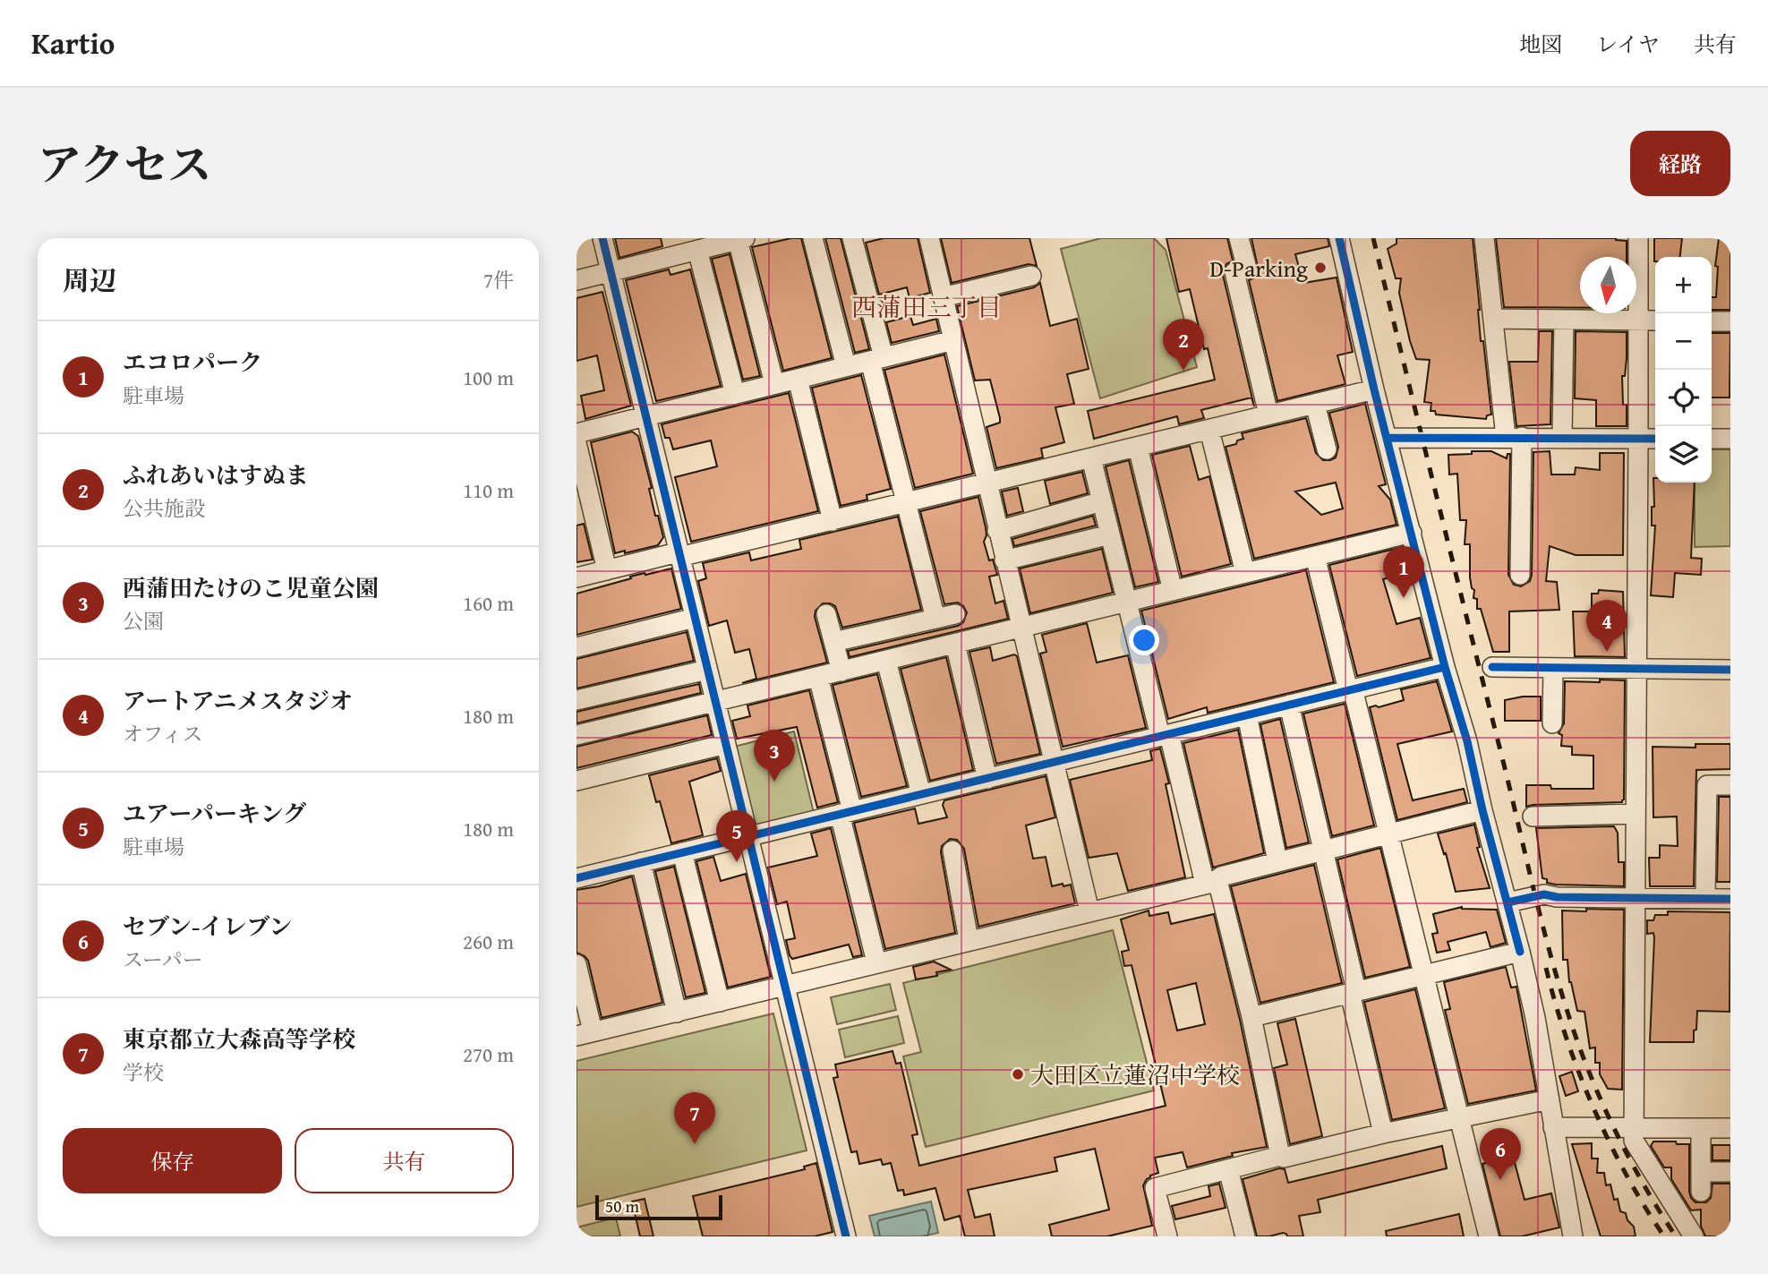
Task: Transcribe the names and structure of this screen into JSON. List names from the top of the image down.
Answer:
{
  "districts": ["西蒲田三丁目"],
  "places": ["D-Parking", "大田区立蓮沼中学校"],
  "scale_bar": "50 m",
  "north": "bottom",
  "page": {
    "header": "Kartio",
    "nav": ["地図", "レイヤ", "共有"],
    "title": "アクセス",
    "buttons": [
      "経路",
      ["保存", "共有"]
    ],
    "heading": ["周辺", "7件"],
    "map_buttons": ["+", "−"],
    "pins": [
      "2",
      "1",
      "4",
      "3",
      "5",
      "7",
      "6"
    ],
    "list": [
      {
        "mark": "1",
        "name": "エコロパーク",
        "note": "駐車場",
        "value": "100 m"
      },
      {
        "mark": "2",
        "name": "ふれあいはすぬま",
        "note": "公共施設",
        "value": "110 m"
      },
      {
        "mark": "3",
        "name": "西蒲田たけのこ児童公園",
        "note": "公園",
        "value": "160 m"
      },
      {
        "mark": "4",
        "name": "アートアニメスタジオ",
        "note": "オフィス",
        "value": "180 m"
      },
      {
        "mark": "5",
        "name": "ユアーパーキング",
        "note": "駐車場",
        "value": "180 m"
      },
      {
        "mark": "6",
        "name": "セブン-イレブン",
        "note": "スーパー",
        "value": "260 m"
      },
      {
        "mark": "7",
        "name": "東京都立大森高等学校",
        "note": "学校",
        "value": "270 m"
      }
    ],
    "scale": "50 m"
  }
}
